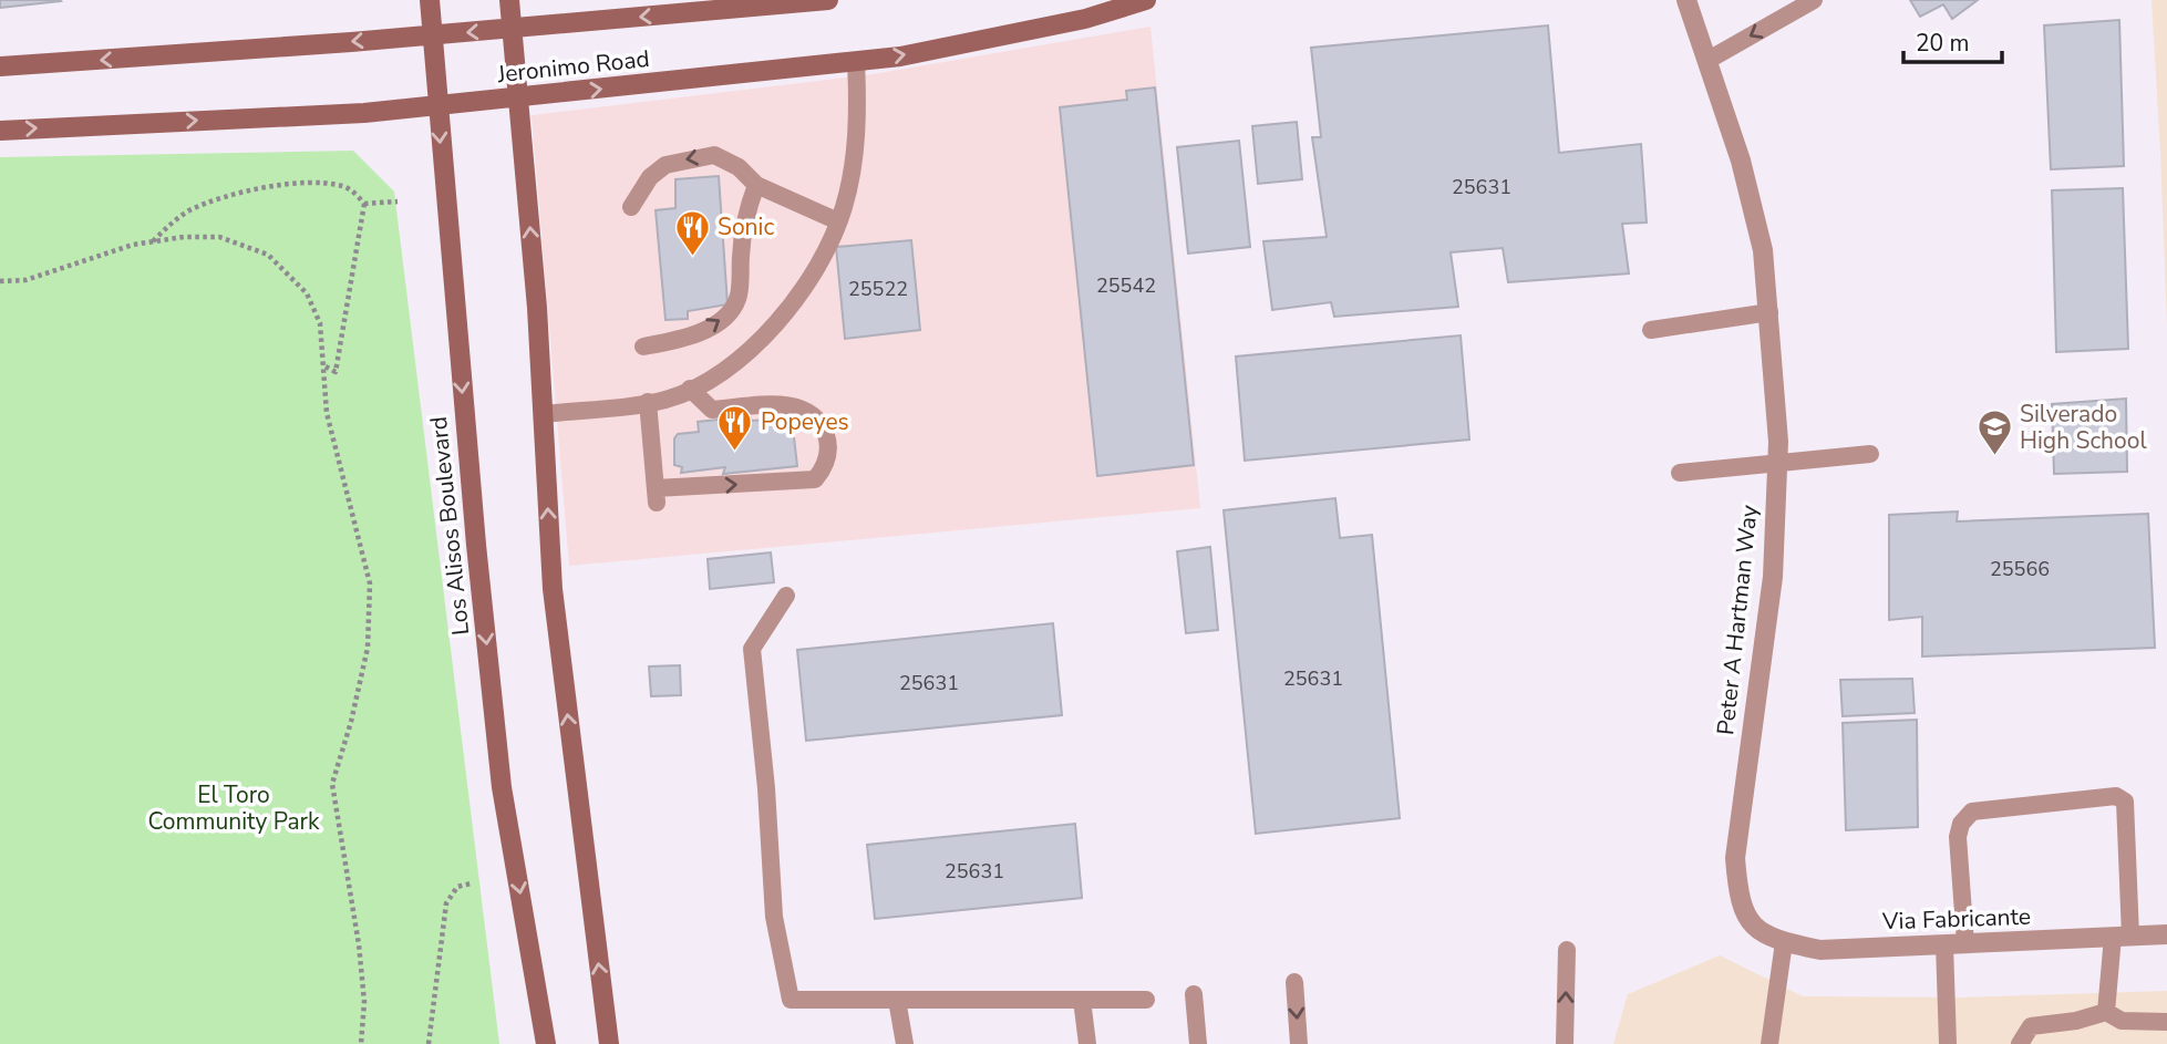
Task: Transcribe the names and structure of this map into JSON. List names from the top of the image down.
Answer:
{
  "streets": {
    "main road": ["Jeronimo Road", "Los Alisos Boulevard"],
    "street": ["Peter A Hartman Way", "Via Fabricante"]
  },
  "crossings": [
    ["Jeronimo Road", "Los Alisos Boulevard"],
    ["Peter A Hartman Way", "Via Fabricante"]
  ],
  "parks": ["El Toro Community Park"],
  "places": {
    "restaurant": ["Sonic", "Popeyes"],
    "school or university": ["Silverado High School"]
  },
  "house_numbers": [
    "25631",
    "25542",
    "25522",
    "25566",
    "25631",
    "25631",
    "25631"
  ],
  "scale_bar": "20 m"
}
